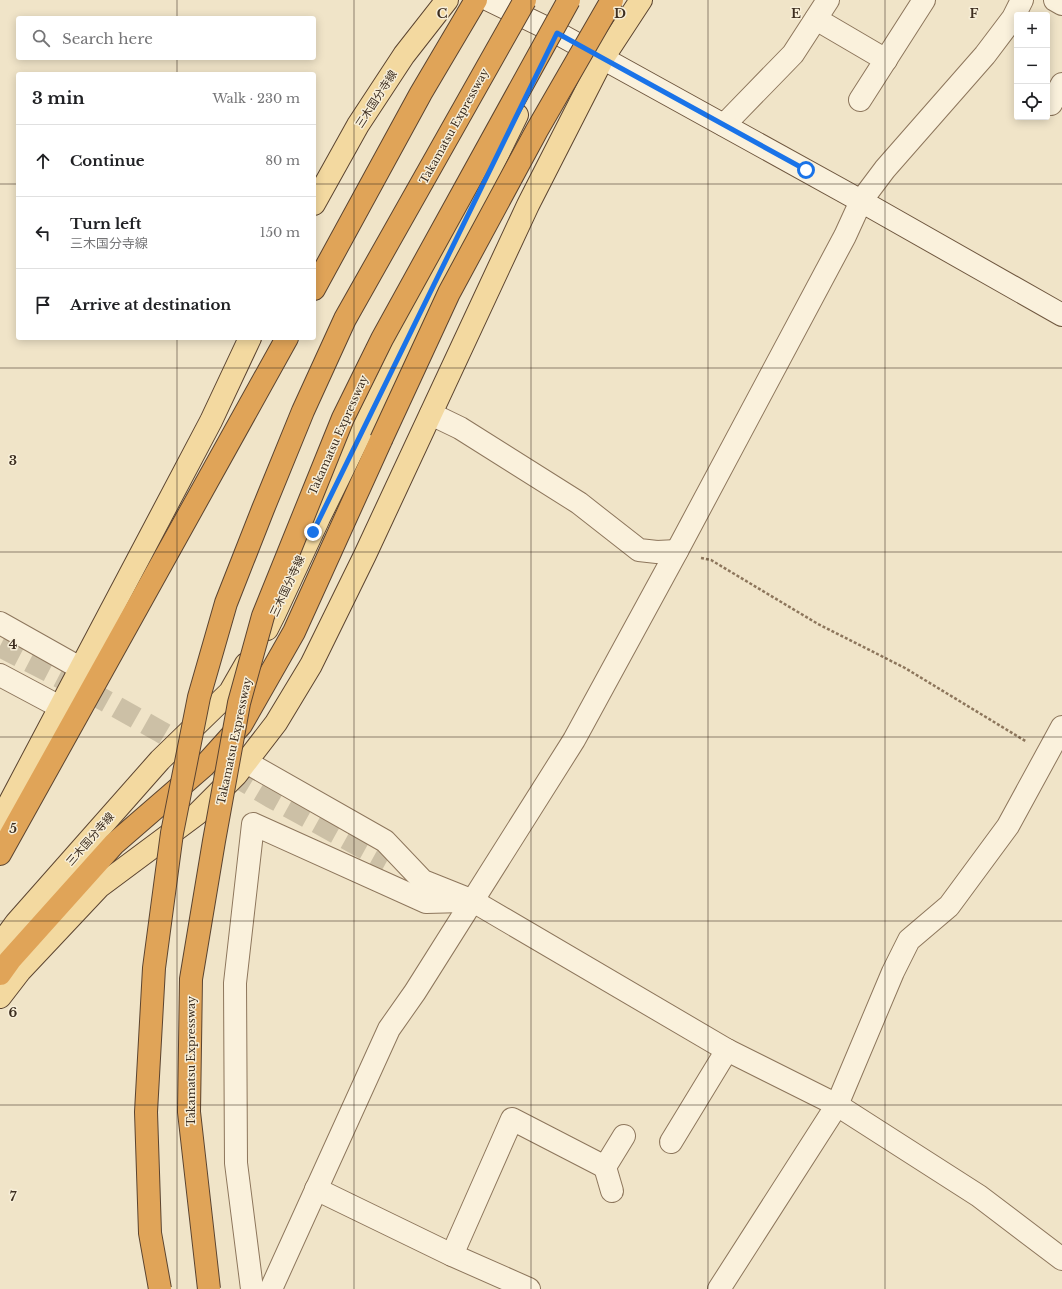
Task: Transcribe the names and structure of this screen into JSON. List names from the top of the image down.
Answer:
{
  "streets": {
    "highway": ["Takamatsu Expressway"],
    "main road": ["三木国分寺線"]
  },
  "page": {
    "map_buttons": ["+", "−"],
    "search": "Search here",
    "heading": ["3 min", "Walk · 230 m"],
    "list": [
      ["Continue", "80 m"],
      ["Turn left", "三木国分寺線", "150 m"],
      "Arrive at destination"
    ]
  },
  "grid": {
    "columns": [
      "C",
      "D",
      "E",
      "F"
    ],
    "rows": [
      "3",
      "4",
      "5",
      "6",
      "7"
    ]
  }
}
